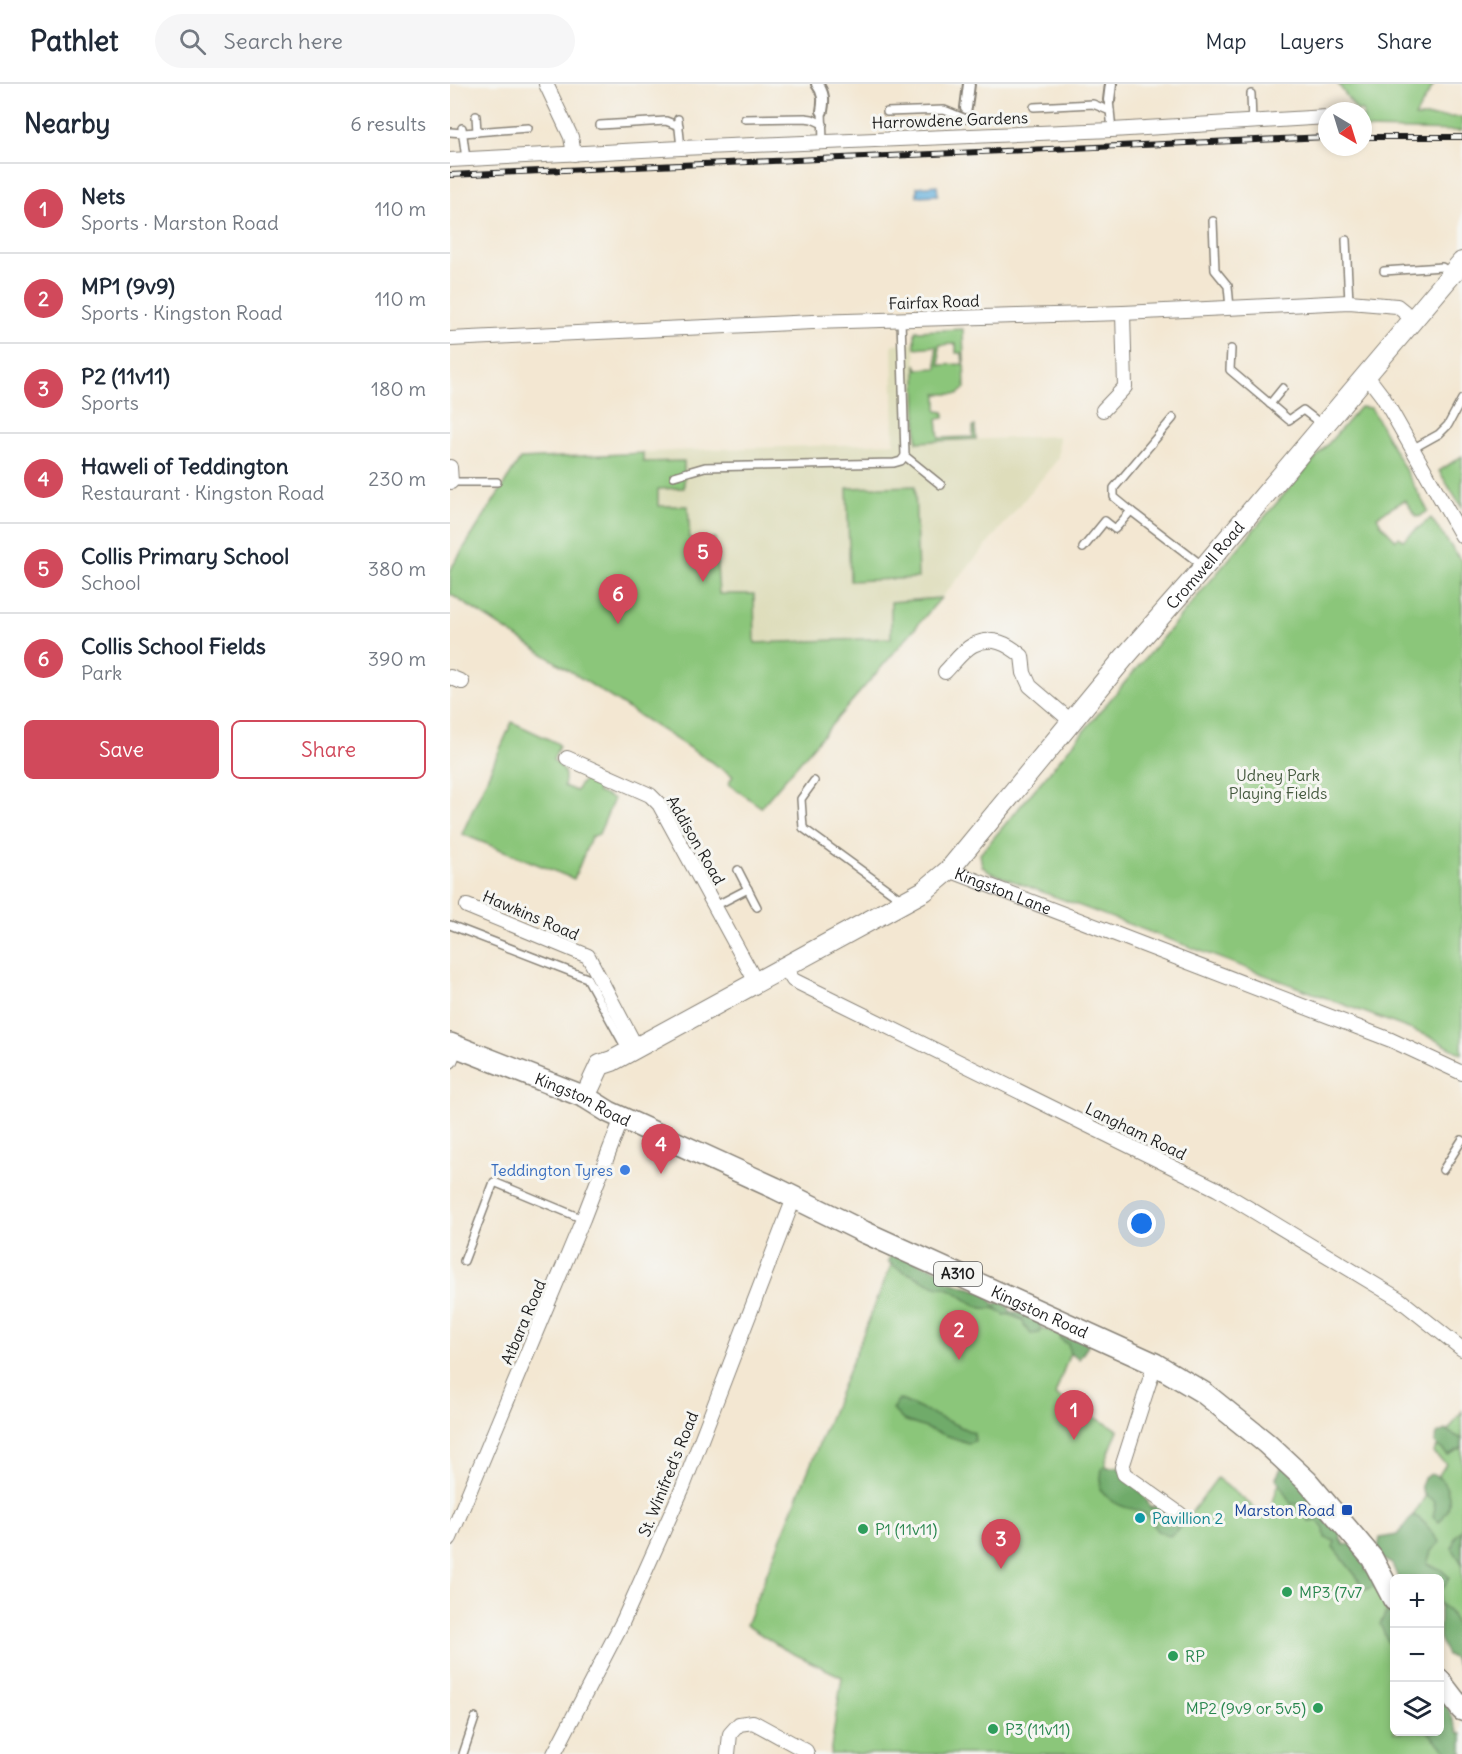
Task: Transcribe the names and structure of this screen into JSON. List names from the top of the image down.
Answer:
{
  "streets": {
    "main road": [
      "Cromwell Road",
      "Kingston Lane",
      "Kingston Road",
      "A310"
    ],
    "street": [
      "Harrowdene Gardens",
      "Fairfax Road",
      "Addison Road",
      "Hawkins Road",
      "Langham Road",
      "Atbara Road",
      "St. Winifred's Road"
    ]
  },
  "crossings": [
    ["Fairfax Road", "Cromwell Road"],
    ["Cromwell Road", "Kingston Lane"],
    ["Addison Road", "Kingston Lane"],
    ["Kingston Lane", "Hawkins Road"],
    ["Kingston Lane", "Kingston Road"],
    ["Kingston Lane", "Langham Road"],
    ["Kingston Road", "Atbara Road"],
    ["Kingston Road", "St. Winifred's Road"]
  ],
  "parks": ["Udney Park Playing Fields"],
  "places": {
    "other": [
      "Teddington Tyres",
      "Pavillion 2",
      "P1 (11v11)",
      "MP3 (7v7",
      "RP",
      "MP2 (9v9 or 5v5)",
      "P3 (11v11)"
    ],
    "transit": ["Marston Road"]
  },
  "north": "bottom right",
  "page": {
    "header": "Pathlet",
    "search": "Search here",
    "nav": ["Map", "Layers", "Share"],
    "heading": ["Nearby", "6 results"],
    "list": [
      {
        "mark": "1",
        "name": "Nets",
        "note": "Sports · Marston Road",
        "value": "110 m"
      },
      {
        "mark": "2",
        "name": "MP1 (9v9)",
        "note": "Sports · Kingston Road",
        "value": "110 m"
      },
      {
        "mark": "3",
        "name": "P2 (11v11)",
        "note": "Sports",
        "value": "180 m"
      },
      {
        "mark": "4",
        "name": "Haweli of Teddington",
        "note": "Restaurant · Kingston Road",
        "value": "230 m"
      },
      {
        "mark": "5",
        "name": "Collis Primary School",
        "note": "School",
        "value": "380 m"
      },
      {
        "mark": "6",
        "name": "Collis School Fields",
        "note": "Park",
        "value": "390 m"
      }
    ],
    "pins": [
      "5",
      "6",
      "4",
      "2",
      "1",
      "3"
    ],
    "buttons": ["Save", "Share"],
    "map_buttons": ["+", "−"]
  }
}
